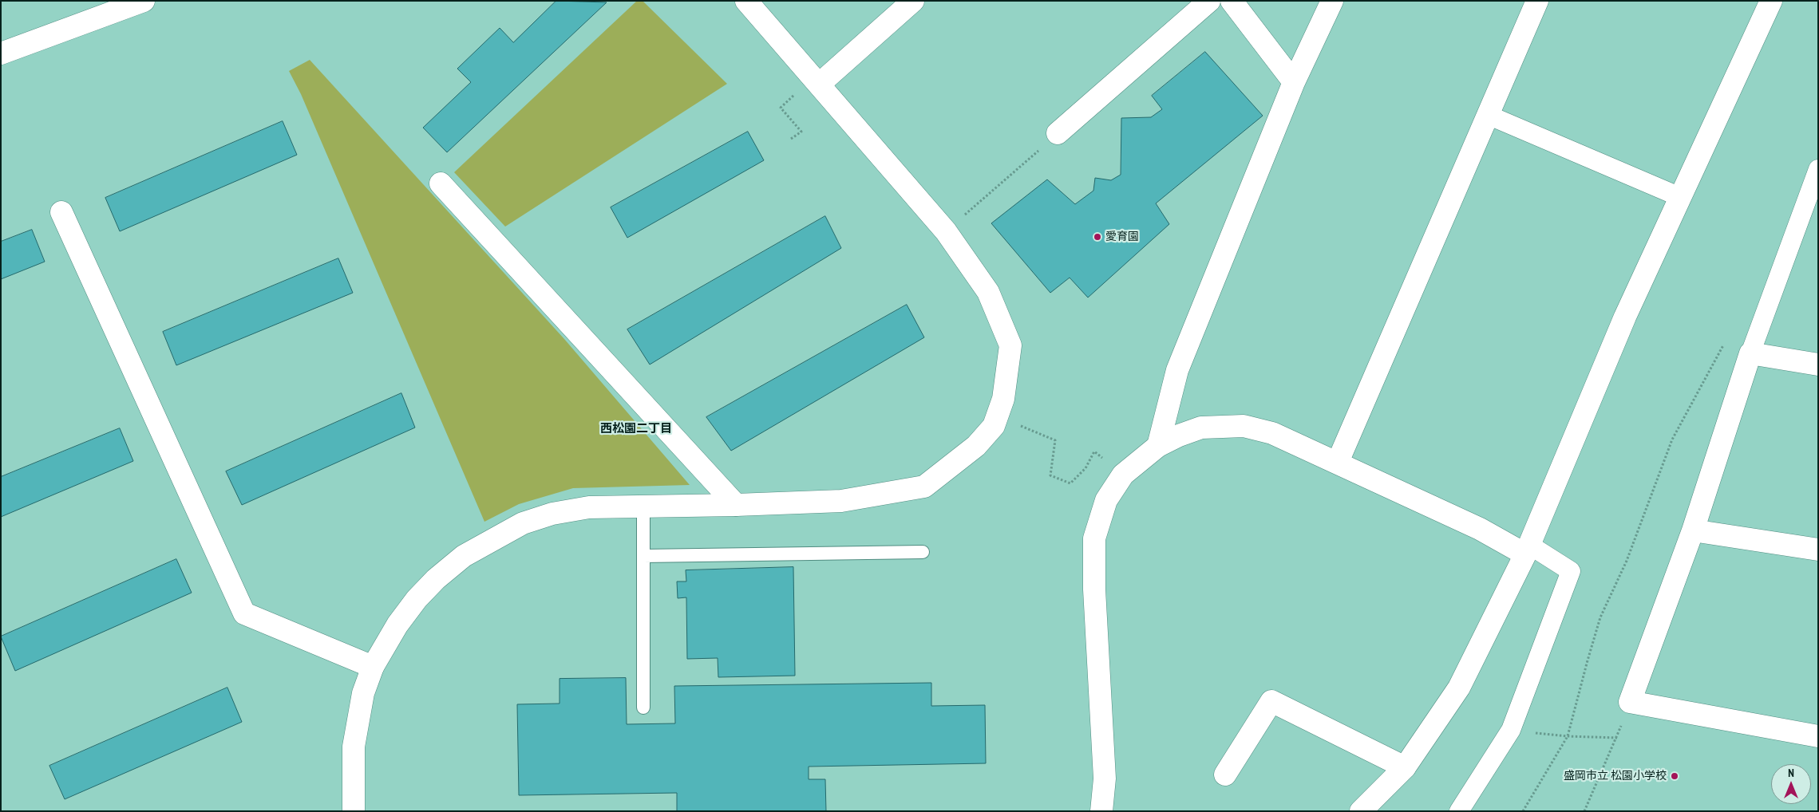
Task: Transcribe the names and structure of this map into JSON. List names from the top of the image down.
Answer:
{
  "districts": ["西松園二丁目"],
  "places": ["愛育園", "盛岡市立 松園小学校"],
  "north": "top"
}
